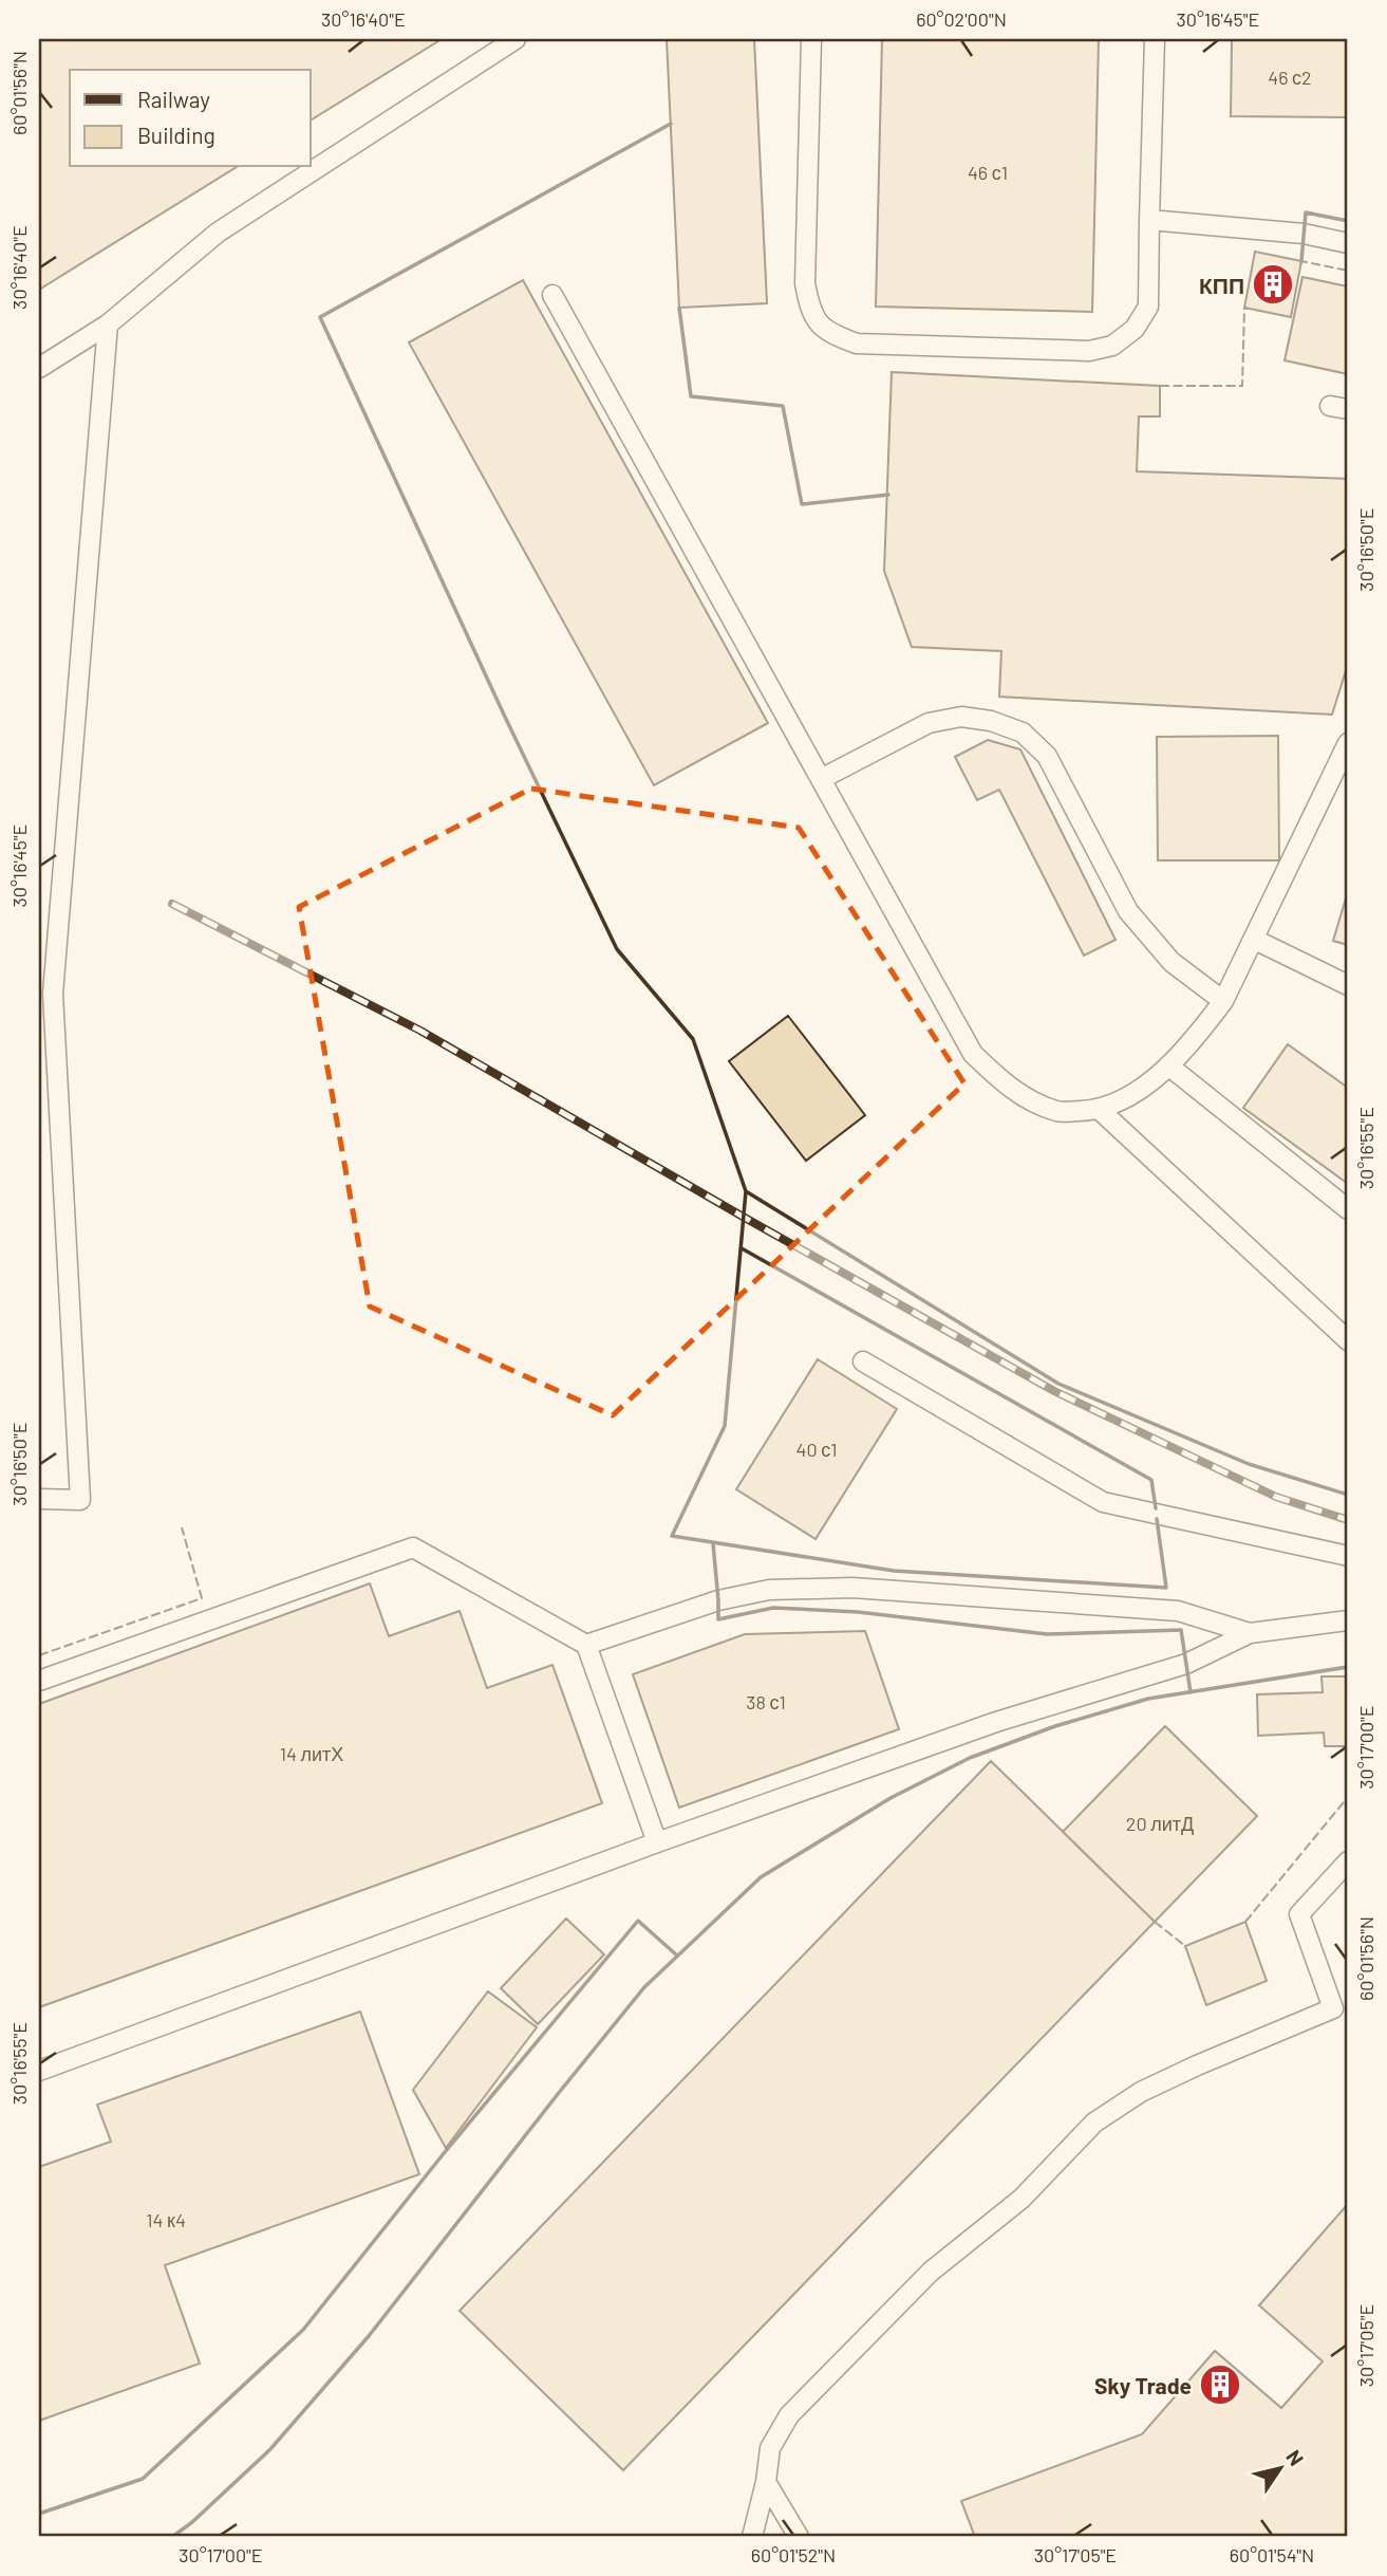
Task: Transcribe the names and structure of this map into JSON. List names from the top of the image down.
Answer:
{
  "places": {
    "building": ["КПП", "Sky Trade"]
  },
  "house_numbers": [
    "46 с2",
    "46 с1",
    "40 с1",
    "38 с1",
    "14 литХ",
    "20 литД",
    "14 к4"
  ],
  "legend": ["Railway", "Building"],
  "north": "top right",
  "coordinates": [
    "30°16'40\"E",
    "60°02'00\"N",
    "30°16'45\"E",
    "60°01'56\"N",
    "30°16'50\"E",
    "30°16'55\"E",
    "30°17'00\"E",
    "30°17'05\"E",
    "60°01'52\"N",
    "60°01'54\"N"
  ]
}
